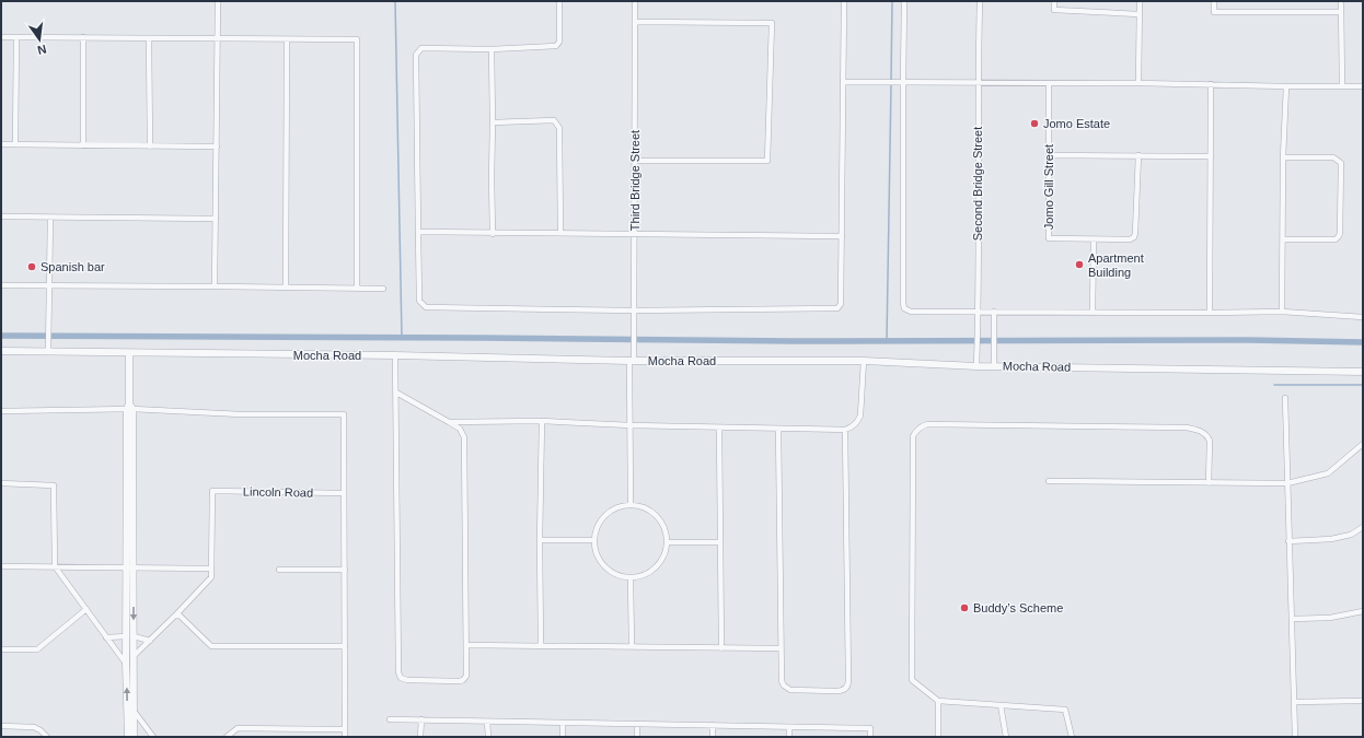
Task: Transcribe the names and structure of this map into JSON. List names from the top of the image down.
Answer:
{
  "streets": {
    "street": [
      "Third Bridge Street",
      "Second Bridge Street",
      "Jomo Gill Street",
      "Mocha Road",
      "Lincoln Road"
    ]
  },
  "crossings": [
    ["Third Bridge Street", "Mocha Road"],
    ["Second Bridge Street", "Mocha Road"]
  ],
  "places": [
    "Jomo Estate",
    "Apartment Building",
    "Spanish bar",
    "Buddy’s Scheme"
  ],
  "north": "bottom"
}
